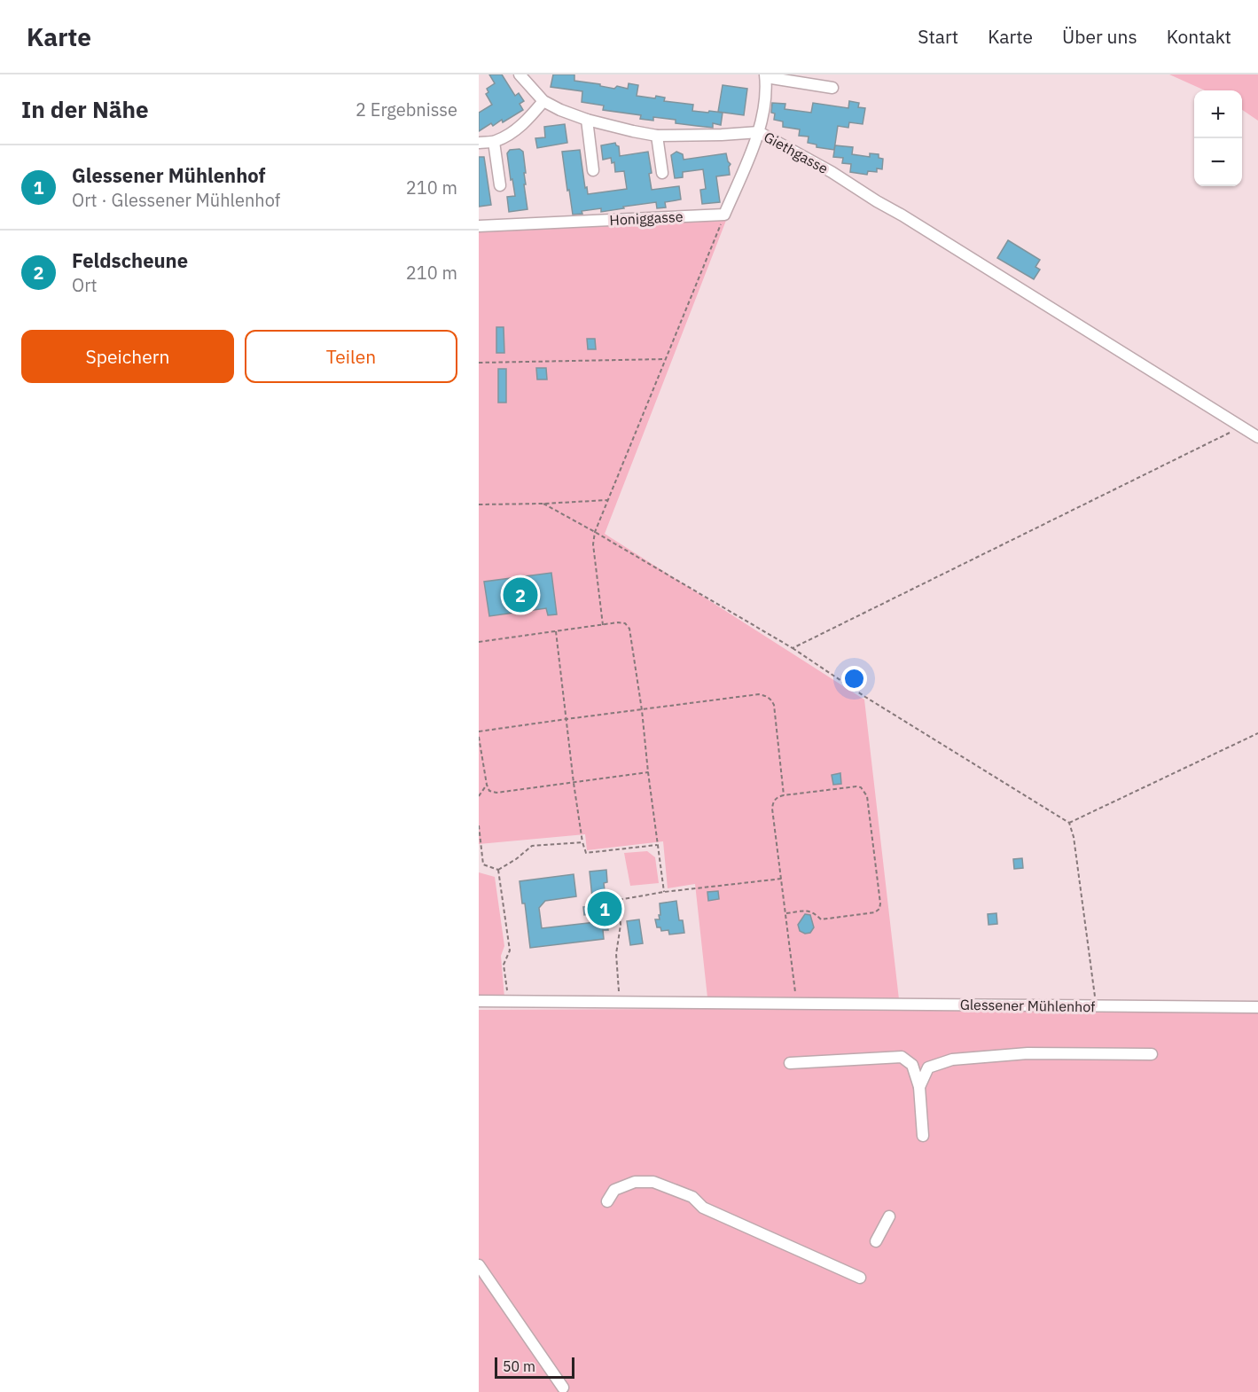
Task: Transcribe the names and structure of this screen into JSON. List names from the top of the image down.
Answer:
{
  "streets": {
    "street": ["Giethgasse", "Honiggasse", "Glessener Mühlenhof"]
  },
  "scale_bar": "50 m",
  "page": {
    "header": "Karte",
    "nav": [
      "Start",
      "Karte",
      "Über uns",
      "Kontakt"
    ],
    "heading": ["In der Nähe", "2 Ergebnisse"],
    "map_buttons": ["+", "−"],
    "list": [
      {
        "mark": "1",
        "name": "Glessener Mühlenhof",
        "note": "Ort · Glessener Mühlenhof",
        "value": "210 m"
      },
      {
        "mark": "2",
        "name": "Feldscheune",
        "note": "Ort",
        "value": "210 m"
      }
    ],
    "buttons": ["Speichern", "Teilen"],
    "pins": ["2", "1"],
    "scale": "50 m"
  }
}
